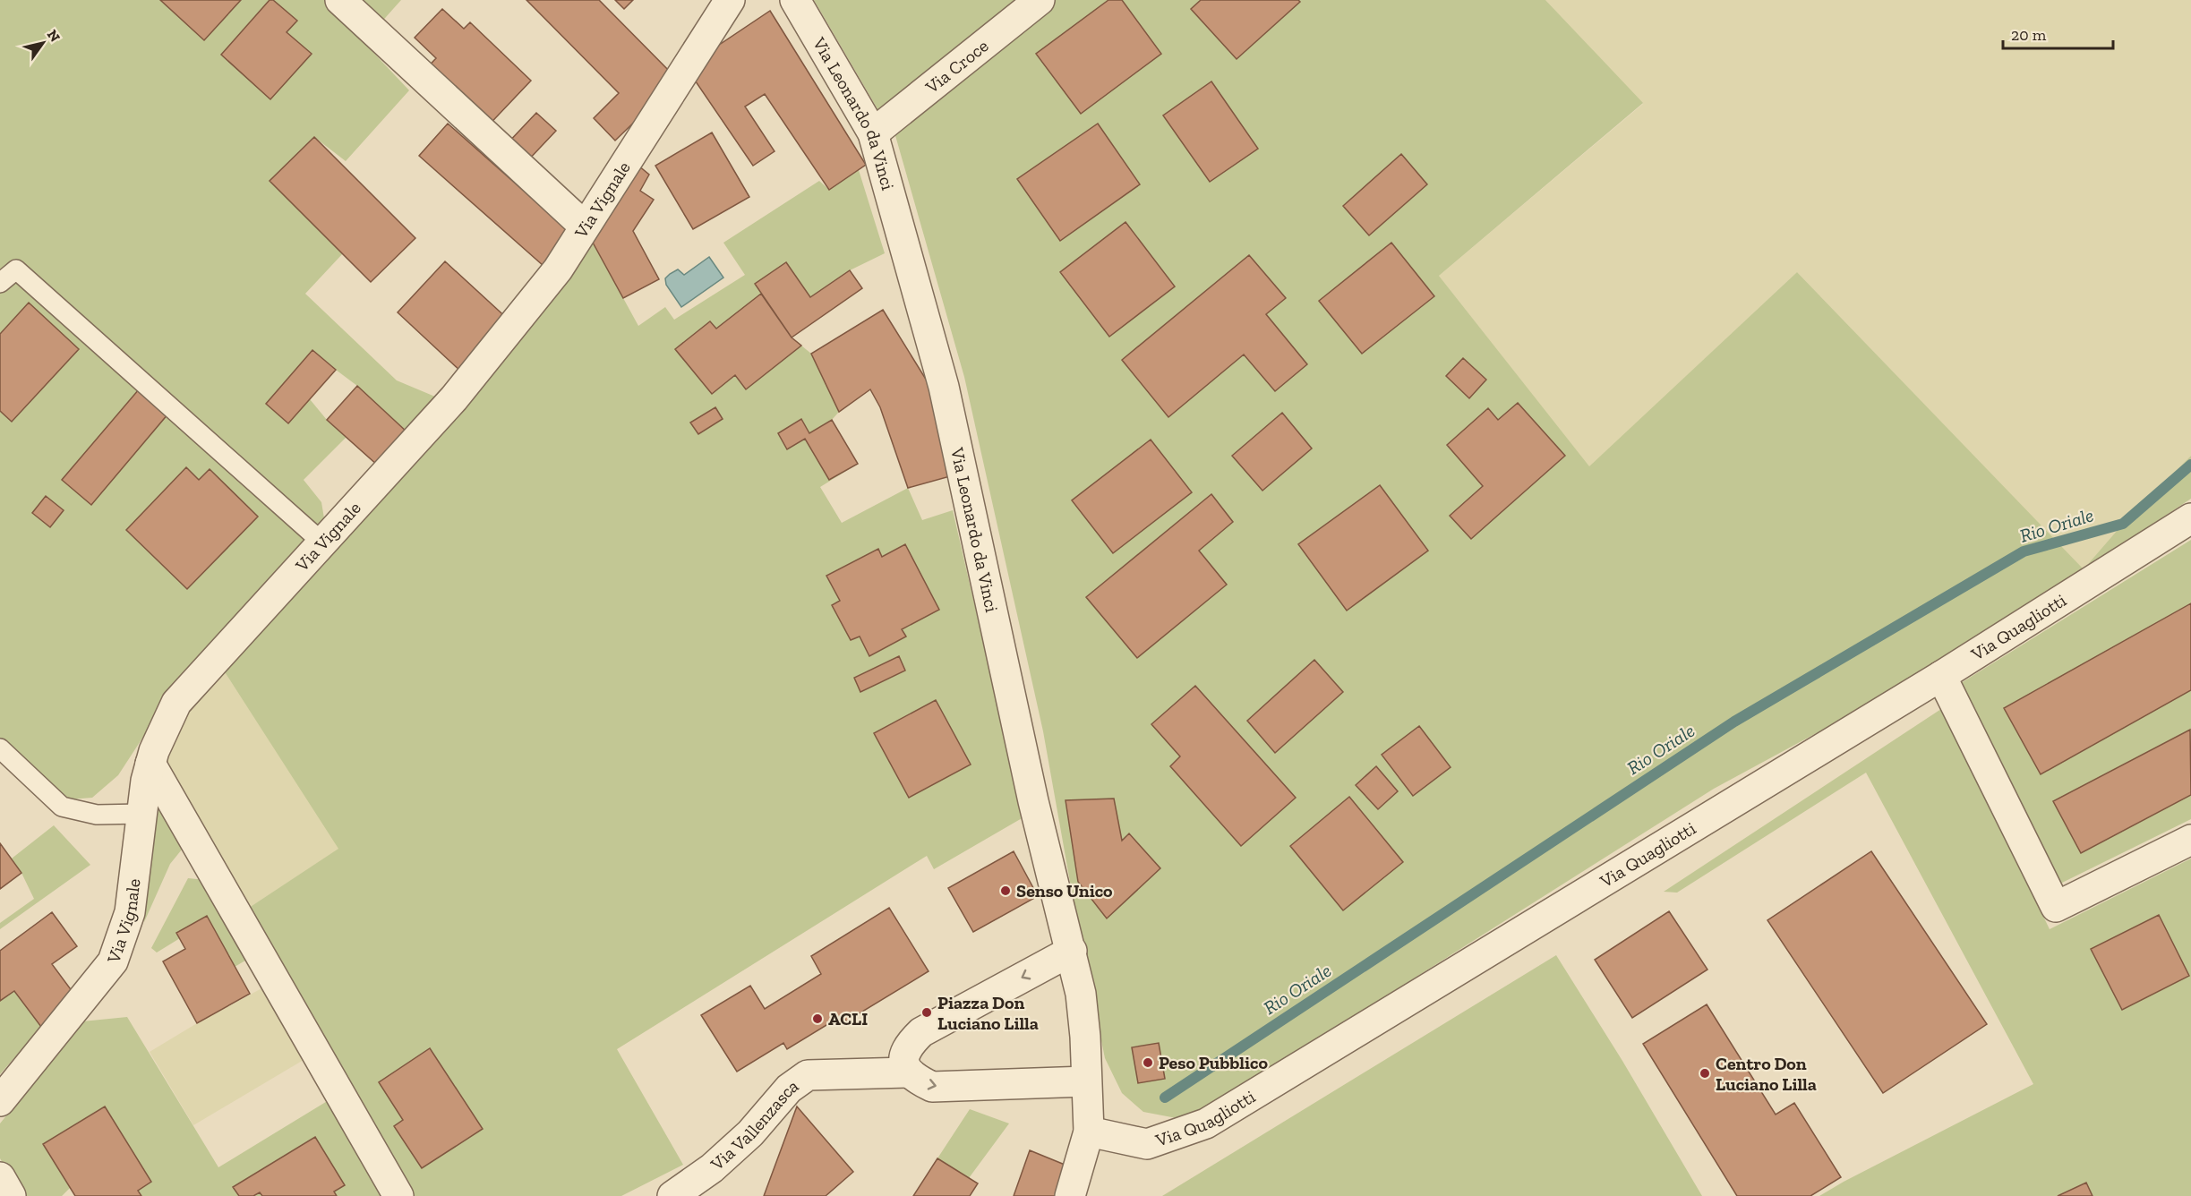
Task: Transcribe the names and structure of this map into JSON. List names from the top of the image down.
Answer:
{
  "streets": {
    "street": [
      "Via Croce",
      "Via Leonardo da Vinci",
      "Via Vignale",
      "Via Quagliotti",
      "Via Vallenzasca"
    ]
  },
  "crossings": [
    ["Via Croce", "Via Leonardo da Vinci"]
  ],
  "water": ["Rio Oriale"],
  "places": [
    "Senso Unico",
    "Piazza Don Luciano Lilla",
    "ACLI",
    "Peso Pubblico",
    "Centro Don Luciano Lilla"
  ],
  "scale_bar": "20 m",
  "north": "top right"
}
